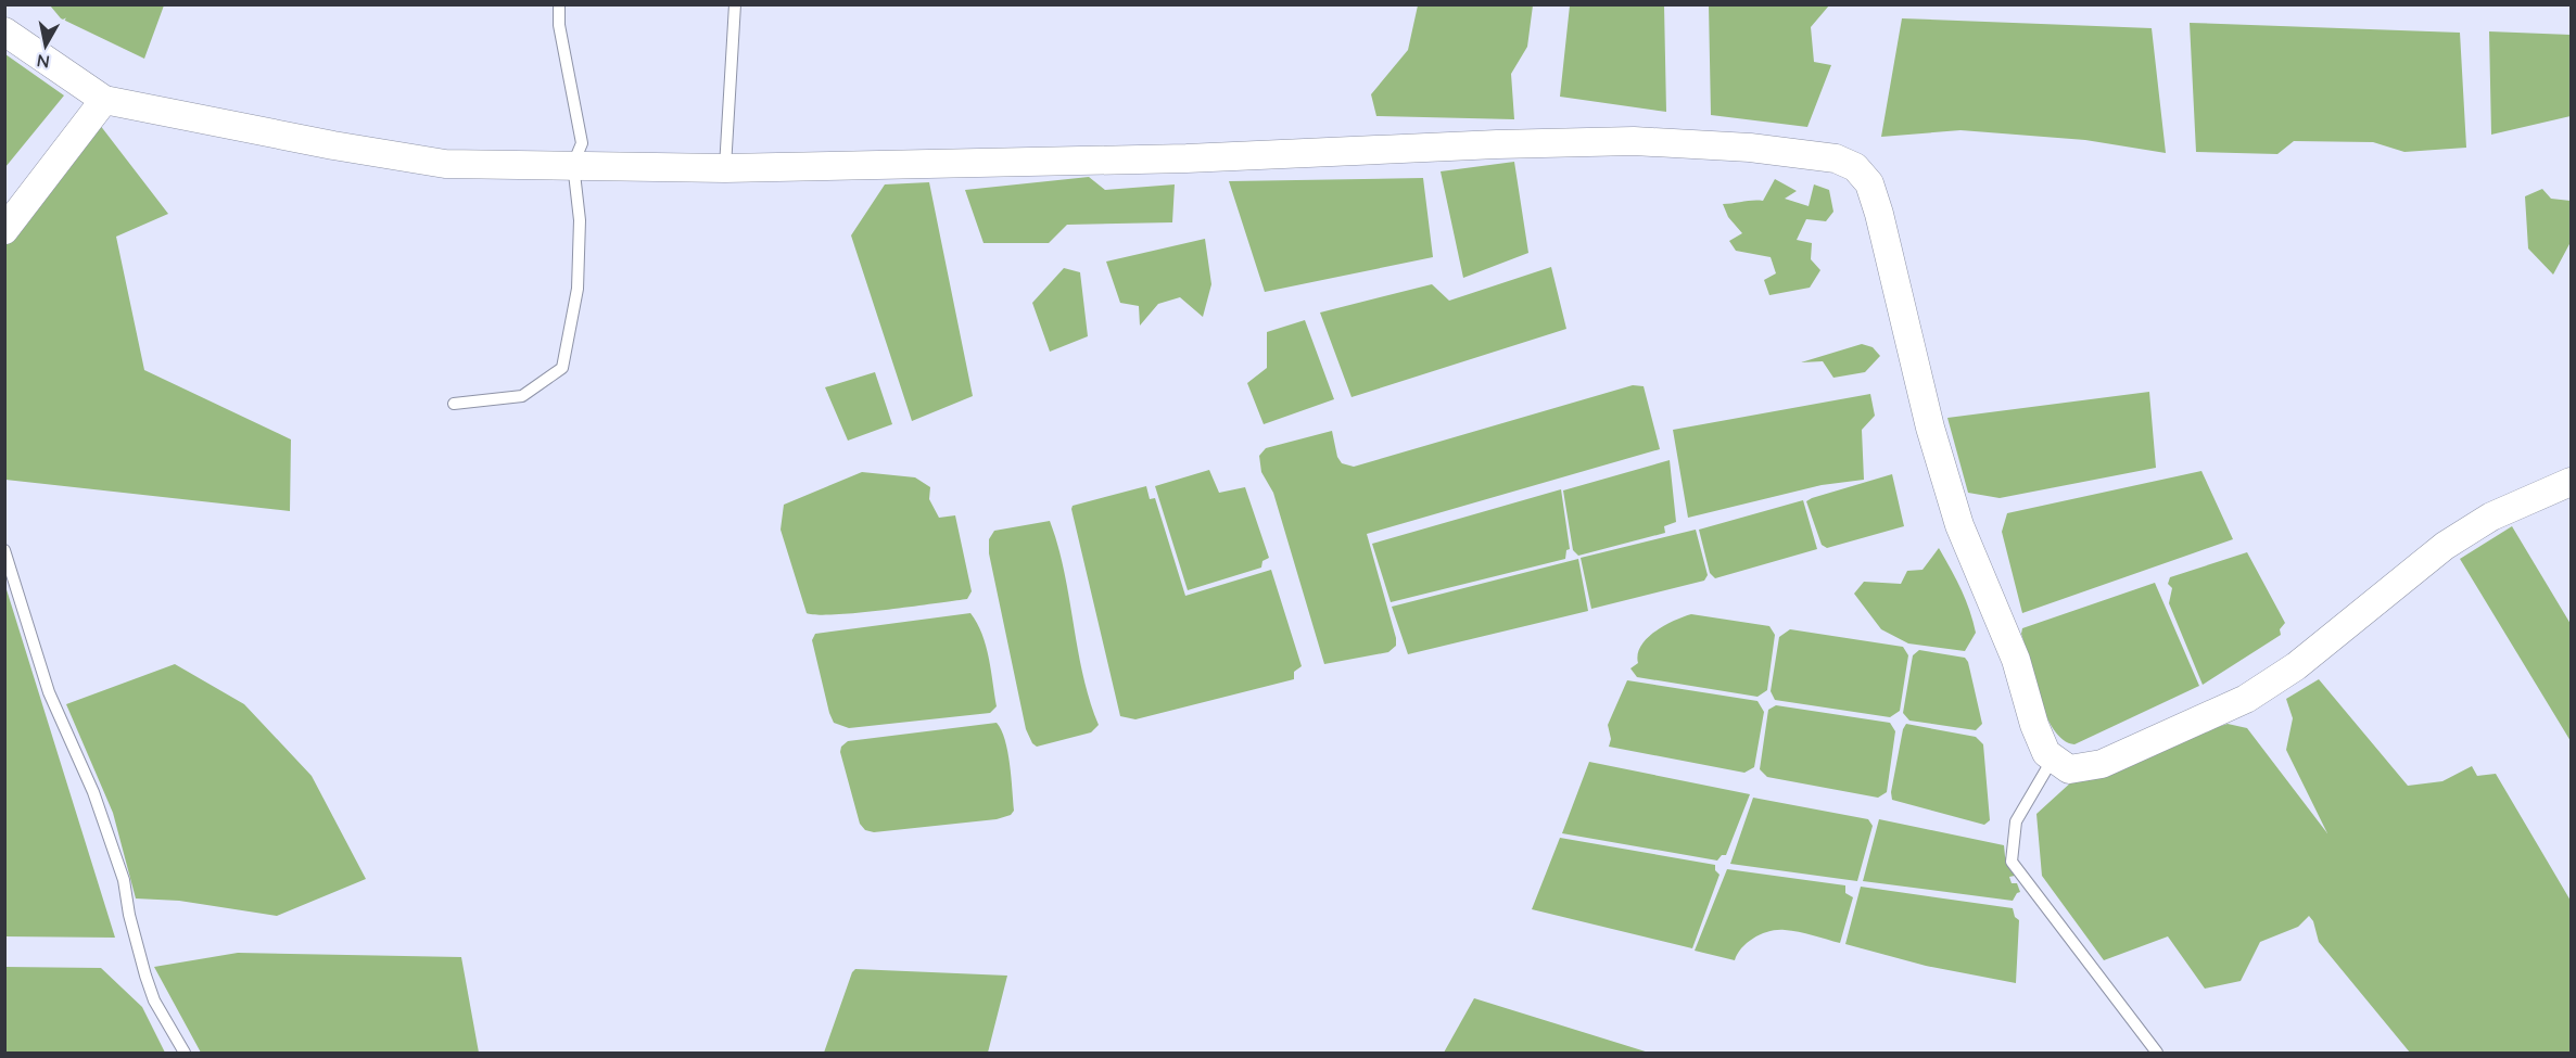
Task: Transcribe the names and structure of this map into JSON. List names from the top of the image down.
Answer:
{
  "north": "bottom"
}
